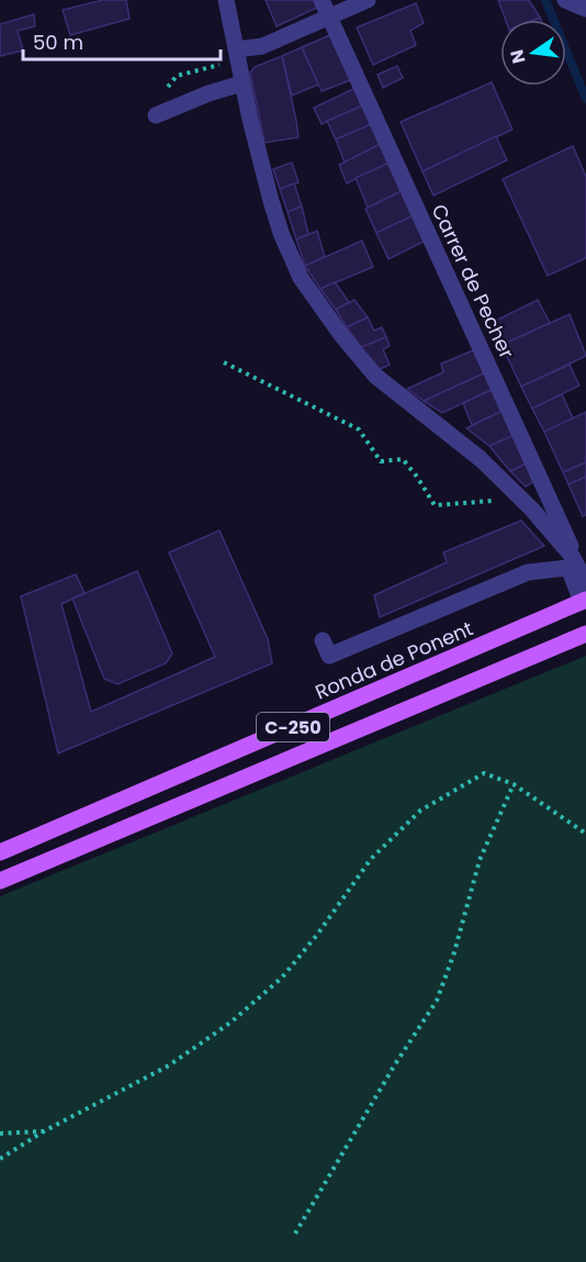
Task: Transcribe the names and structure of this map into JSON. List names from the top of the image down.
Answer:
{
  "streets": {
    "main road": ["Ronda de Ponent", "C-250"],
    "street": ["Carrer de Pecher"]
  },
  "scale_bar": "50 m",
  "north": "left"
}
